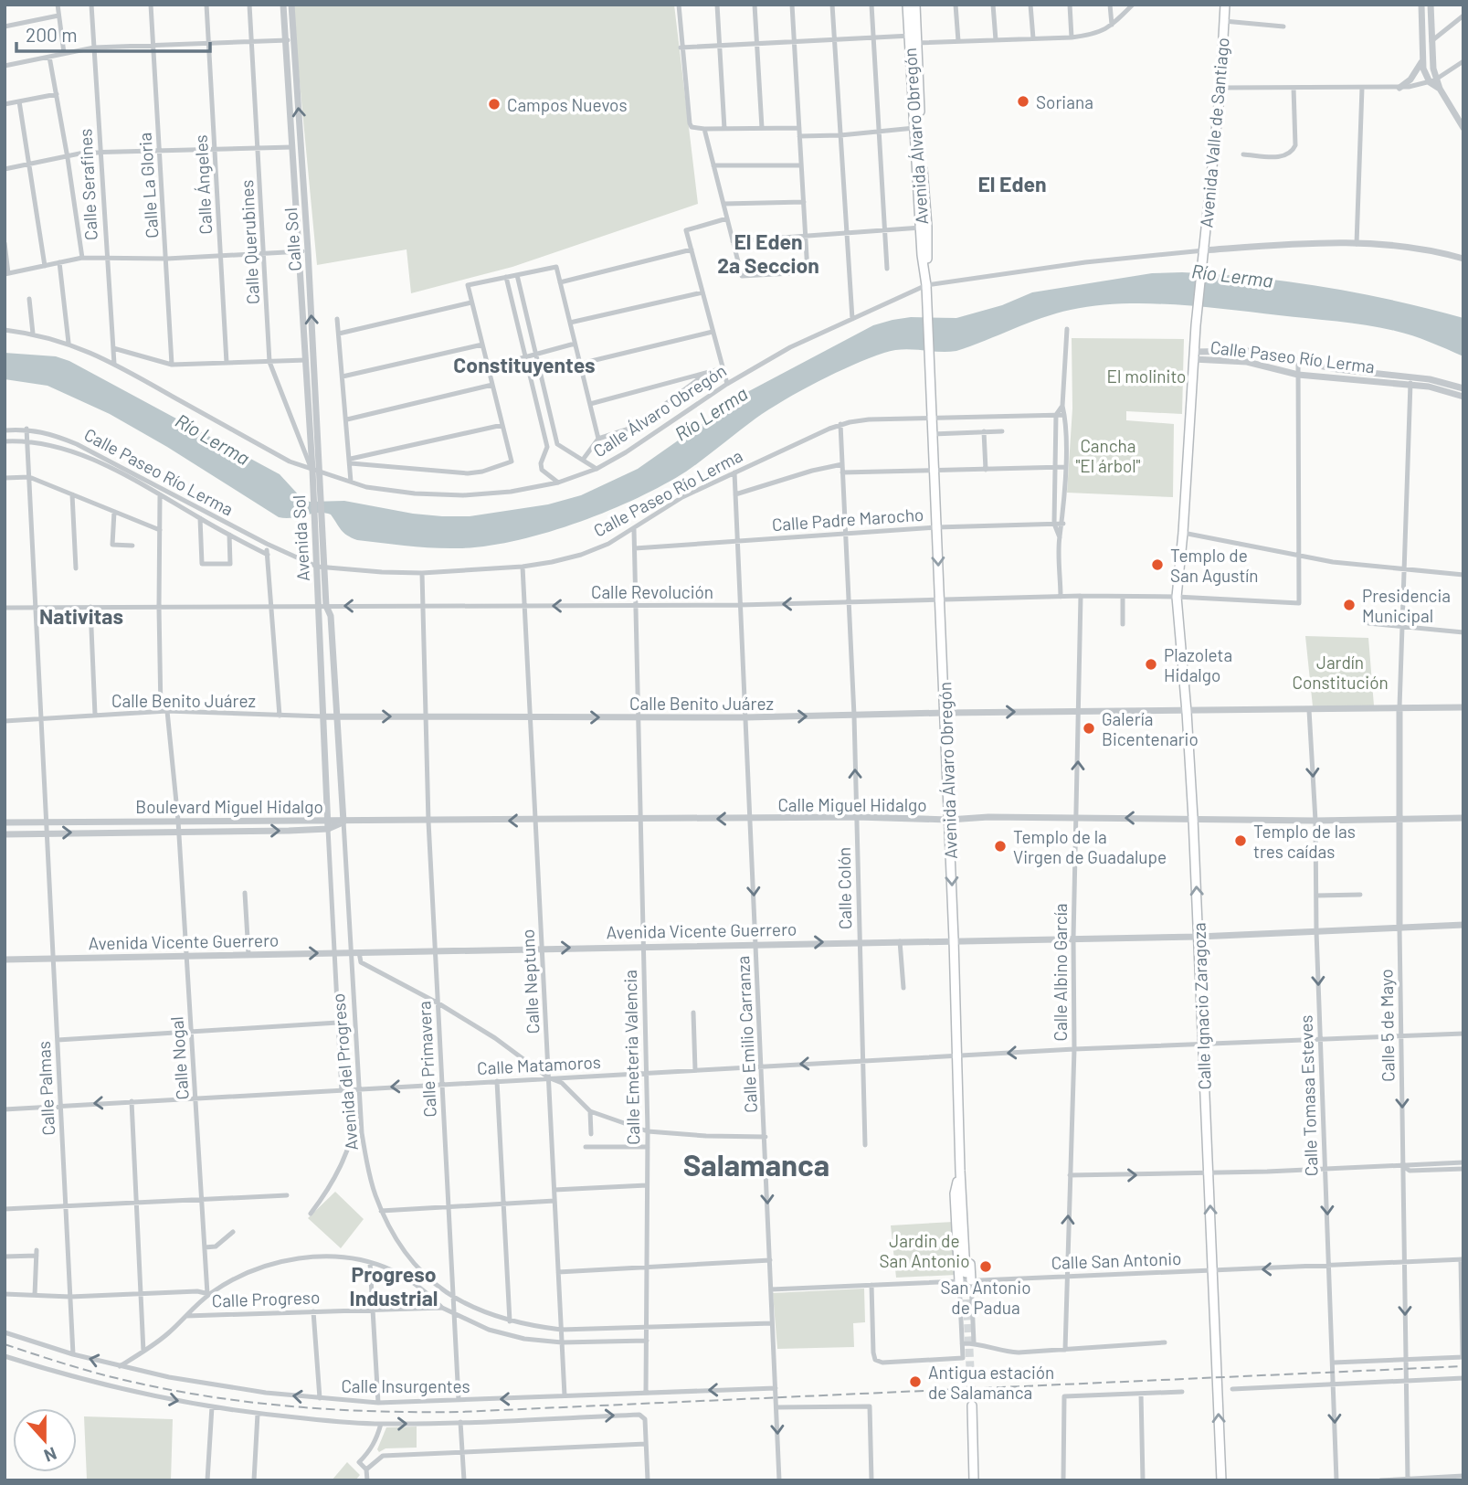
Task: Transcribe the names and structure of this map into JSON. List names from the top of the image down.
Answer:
{
  "streets": {
    "main road": ["Avenida Valle de Santiago", "Avenida Álvaro Obregón", "Calle Ignacio Zaragoza"],
    "street": [
      "Calle Serafines",
      "Calle Ángeles",
      "Calle La Gloria",
      "Calle Sol",
      "Calle Querubines",
      "Calle Paseo Río Lerma",
      "Calle Álvaro Obregón",
      "Calle Padre Marocho",
      "Avenida Sol",
      "Calle Revolución",
      "Calle Benito Juárez",
      "Calle Miguel Hidalgo",
      "Boulevard Miguel Hidalgo",
      "Calle Colón",
      "Avenida Vicente Guerrero",
      "Calle Albino García",
      "Calle Neptuno",
      "Calle 5 de Mayo",
      "Calle Emilio Carranza",
      "Calle Emeteria Valencia",
      "Calle Nogal",
      "Calle Primavera",
      "Calle Matamoros",
      "Avenida del Progreso",
      "Calle Palmas",
      "Calle Tomasa Esteves",
      "Calle San Antonio",
      "Calle Progreso",
      "Calle Insurgentes"
    ]
  },
  "crossings": [
    ["Avenida Valle de Santiago", "Calle Paseo Río Lerma"],
    ["Avenida Valle de Santiago", "Calle Álvaro Obregón"],
    ["Avenida Valle de Santiago", "Calle Ignacio Zaragoza"],
    ["Avenida Álvaro Obregón", "Calle Paseo Río Lerma"],
    ["Avenida Álvaro Obregón", "Calle Álvaro Obregón"],
    ["Avenida Álvaro Obregón", "Calle Padre Marocho"],
    ["Avenida Álvaro Obregón", "Calle Revolución"],
    ["Avenida Álvaro Obregón", "Calle Benito Juárez"],
    ["Avenida Álvaro Obregón", "Calle Miguel Hidalgo"],
    ["Avenida Álvaro Obregón", "Avenida Vicente Guerrero"],
    ["Avenida Álvaro Obregón", "Calle Matamoros"],
    ["Calle Serafines", "Calle Álvaro Obregón"],
    ["Calle Sol", "Calle Querubines"],
    ["Calle Sol", "Calle Álvaro Obregón"],
    ["Calle Sol", "Avenida Sol"],
    ["Calle Querubines", "Calle Álvaro Obregón"],
    ["Calle Querubines", "Avenida Sol"],
    ["Calle Paseo Río Lerma", "Avenida Sol"],
    ["Calle Paseo Río Lerma", "Calle Colón"],
    ["Calle Paseo Río Lerma", "Calle Neptuno"],
    ["Calle Paseo Río Lerma", "Calle Ignacio Zaragoza"],
    ["Calle Paseo Río Lerma", "Calle 5 de Mayo"],
    ["Calle Paseo Río Lerma", "Calle Emilio Carranza"],
    ["Calle Paseo Río Lerma", "Calle Emeteria Valencia"],
    ["Calle Paseo Río Lerma", "Calle Primavera"],
    ["Calle Paseo Río Lerma", "Calle Palmas"],
    ["Calle Álvaro Obregón", "Avenida Sol"],
    ["Calle Padre Marocho", "Calle Colón"],
    ["Calle Padre Marocho", "Calle Emilio Carranza"],
    ["Calle Padre Marocho", "Calle Emeteria Valencia"],
    ["Avenida Sol", "Calle Revolución"],
    ["Avenida Sol", "Avenida del Progreso"],
    ["Calle Revolución", "Calle Colón"],
    ["Calle Revolución", "Calle Albino García"],
    ["Calle Revolución", "Calle Neptuno"],
    ["Calle Revolución", "Calle Ignacio Zaragoza"],
    ["Calle Revolución", "Calle Emilio Carranza"],
    ["Calle Revolución", "Calle Emeteria Valencia"],
    ["Calle Revolución", "Calle Nogal"],
    ["Calle Revolución", "Calle Primavera"],
    ["Calle Revolución", "Avenida del Progreso"],
    ["Calle Revolución", "Calle Palmas"],
    ["Calle Benito Juárez", "Calle Colón"],
    ["Calle Benito Juárez", "Calle Albino García"],
    ["Calle Benito Juárez", "Calle Neptuno"],
    ["Calle Benito Juárez", "Calle Ignacio Zaragoza"],
    ["Calle Benito Juárez", "Calle 5 de Mayo"],
    ["Calle Benito Juárez", "Calle Emilio Carranza"],
    ["Calle Benito Juárez", "Calle Emeteria Valencia"],
    ["Calle Benito Juárez", "Calle Nogal"],
    ["Calle Benito Juárez", "Calle Primavera"],
    ["Calle Benito Juárez", "Avenida del Progreso"],
    ["Calle Benito Juárez", "Calle Palmas"],
    ["Calle Benito Juárez", "Calle Tomasa Esteves"],
    ["Calle Miguel Hidalgo", "Boulevard Miguel Hidalgo"],
    ["Calle Miguel Hidalgo", "Calle Colón"],
    ["Calle Miguel Hidalgo", "Calle Albino García"],
    ["Calle Miguel Hidalgo", "Calle Neptuno"],
    ["Calle Miguel Hidalgo", "Calle Ignacio Zaragoza"],
    ["Calle Miguel Hidalgo", "Calle 5 de Mayo"],
    ["Calle Miguel Hidalgo", "Calle Emilio Carranza"],
    ["Calle Miguel Hidalgo", "Calle Emeteria Valencia"],
    ["Calle Miguel Hidalgo", "Calle Primavera"],
    ["Calle Miguel Hidalgo", "Avenida del Progreso"],
    ["Calle Miguel Hidalgo", "Calle Tomasa Esteves"],
    ["Boulevard Miguel Hidalgo", "Calle Nogal"],
    ["Boulevard Miguel Hidalgo", "Avenida del Progreso"],
    ["Boulevard Miguel Hidalgo", "Calle Palmas"],
    ["Calle Colón", "Avenida Vicente Guerrero"],
    ["Calle Colón", "Calle Matamoros"],
    ["Avenida Vicente Guerrero", "Calle Albino García"],
    ["Avenida Vicente Guerrero", "Calle Neptuno"],
    ["Avenida Vicente Guerrero", "Calle Ignacio Zaragoza"],
    ["Avenida Vicente Guerrero", "Calle 5 de Mayo"],
    ["Avenida Vicente Guerrero", "Calle Emilio Carranza"],
    ["Avenida Vicente Guerrero", "Calle Emeteria Valencia"],
    ["Avenida Vicente Guerrero", "Calle Nogal"],
    ["Avenida Vicente Guerrero", "Calle Primavera"],
    ["Avenida Vicente Guerrero", "Avenida del Progreso"],
    ["Avenida Vicente Guerrero", "Calle Palmas"],
    ["Avenida Vicente Guerrero", "Calle Tomasa Esteves"],
    ["Calle Albino García", "Calle Matamoros"],
    ["Calle Albino García", "Calle San Antonio"],
    ["Calle Neptuno", "Calle Matamoros"],
    ["Calle Neptuno", "Avenida del Progreso"],
    ["Calle Neptuno", "Calle Insurgentes"],
    ["Calle Ignacio Zaragoza", "Calle Matamoros"],
    ["Calle Ignacio Zaragoza", "Calle San Antonio"],
    ["Calle 5 de Mayo", "Calle Matamoros"],
    ["Calle 5 de Mayo", "Calle San Antonio"],
    ["Calle Emilio Carranza", "Calle Matamoros"],
    ["Calle Emilio Carranza", "Avenida del Progreso"],
    ["Calle Emilio Carranza", "Calle San Antonio"],
    ["Calle Emilio Carranza", "Calle Insurgentes"],
    ["Calle Emeteria Valencia", "Calle Matamoros"],
    ["Calle Emeteria Valencia", "Avenida del Progreso"],
    ["Calle Emeteria Valencia", "Calle Insurgentes"],
    ["Calle Nogal", "Calle Matamoros"],
    ["Calle Primavera", "Calle Matamoros"],
    ["Calle Primavera", "Avenida del Progreso"],
    ["Calle Primavera", "Calle Insurgentes"],
    ["Calle Matamoros", "Avenida del Progreso"],
    ["Calle Matamoros", "Calle Palmas"],
    ["Calle Matamoros", "Calle Tomasa Esteves"],
    ["Calle Palmas", "Calle Insurgentes"],
    ["Calle Tomasa Esteves", "Calle San Antonio"]
  ],
  "one_way": ["Calle Ignacio Zaragoza", "Calle Tomasa Esteves"],
  "districts": [
    "El Eden",
    "El Eden 2a Seccion",
    "Constituyentes",
    "Nativitas",
    "Salamanca",
    "Progreso Industrial"
  ],
  "water": ["Río Lerma"],
  "parks": [
    "El molinito",
    "Cancha \"El árbol\"",
    "Jardín Constitución",
    "Jardin de San Antonio"
  ],
  "places": [
    "Soriana",
    "Campos Nuevos",
    "Templo de San Agustín",
    "Presidencia Municipal",
    "Plazoleta Hidalgo",
    "Galería Bicentenario",
    "Templo de las tres caídas",
    "Templo de la Virgen de Guadalupe",
    "San Antonio de Padua",
    "Antigua estación de Salamanca"
  ],
  "scale_bar": "200 m",
  "north": "bottom"
}
